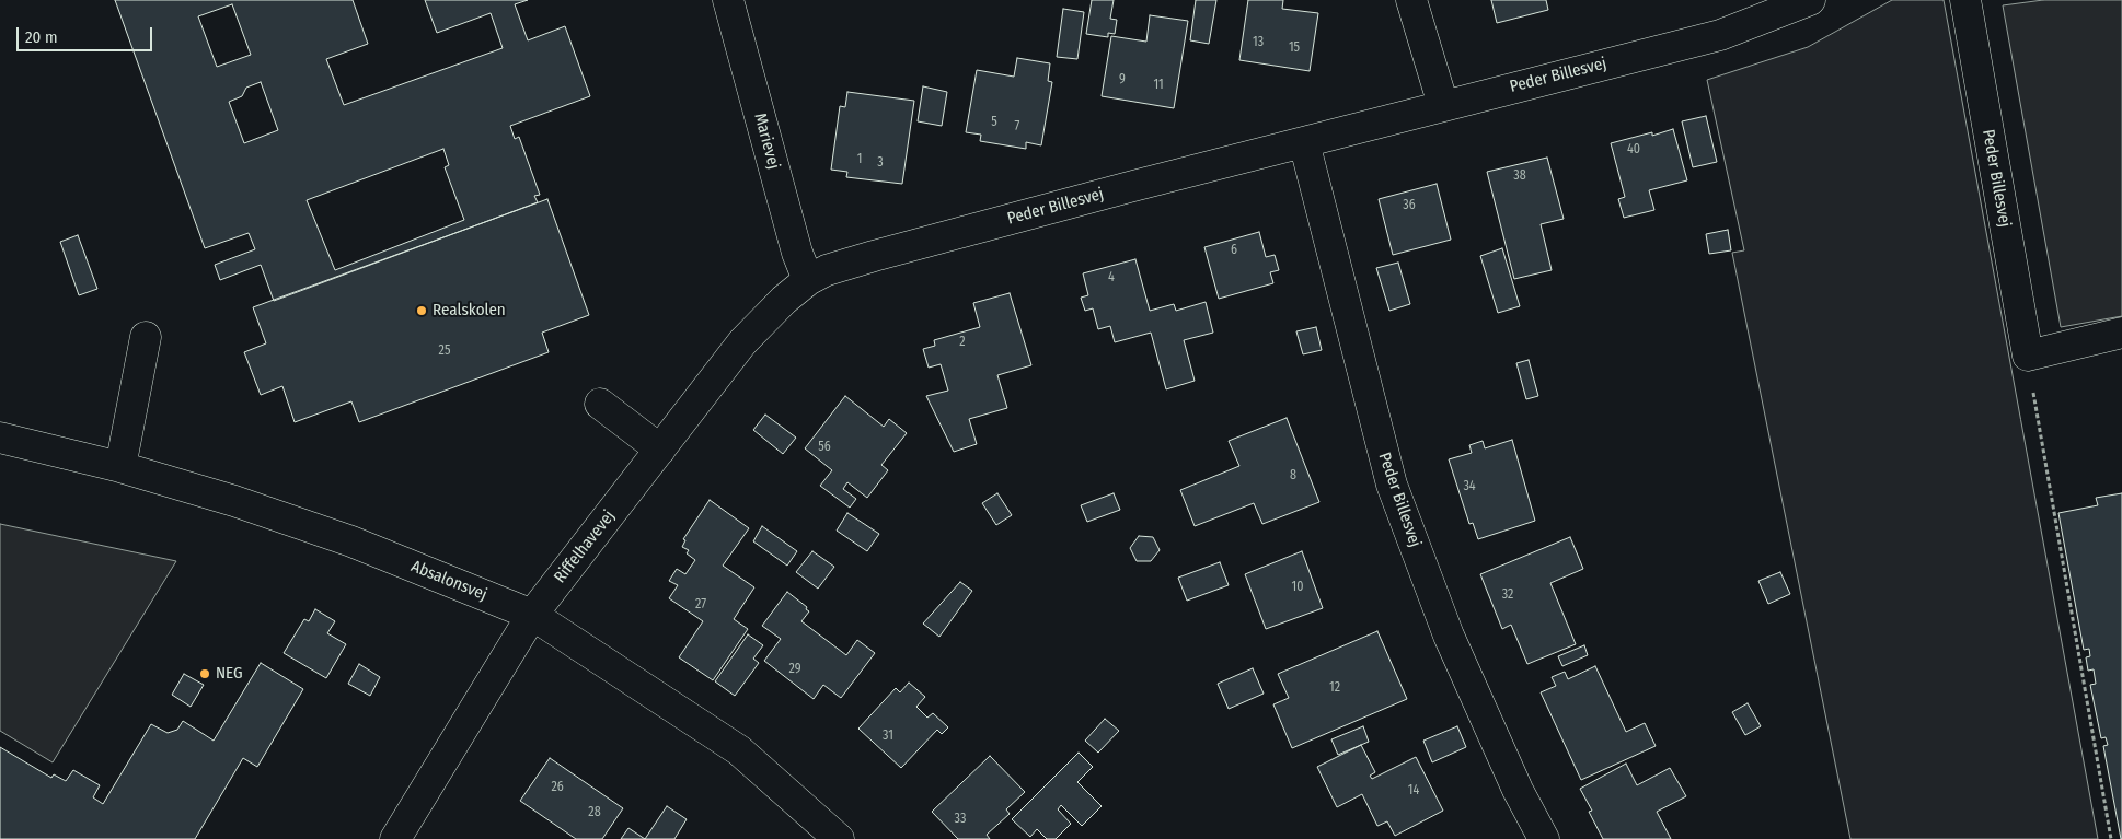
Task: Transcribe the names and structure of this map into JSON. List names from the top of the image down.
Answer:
{
  "streets": {
    "street": [
      "Peder Billesvej",
      "Marievej",
      "Riffelhavevej",
      "Absalonsvej"
    ]
  },
  "crossings": [
    ["Peder Billesvej", "Marievej"],
    ["Peder Billesvej", "Riffelhavevej"],
    ["Marievej", "Riffelhavevej"],
    ["Riffelhavevej", "Absalonsvej"]
  ],
  "places": ["Realskolen", "NEG"],
  "house_numbers": [
    "13",
    "15",
    "9",
    "11",
    "5",
    "7",
    "40",
    "1",
    "3",
    "38",
    "36",
    "6",
    "4",
    "2",
    "25",
    "56",
    "8",
    "34",
    "10",
    "32",
    "27",
    "29",
    "12",
    "31",
    "26",
    "14",
    "28",
    "33"
  ],
  "scale_bar": "20 m"
}
